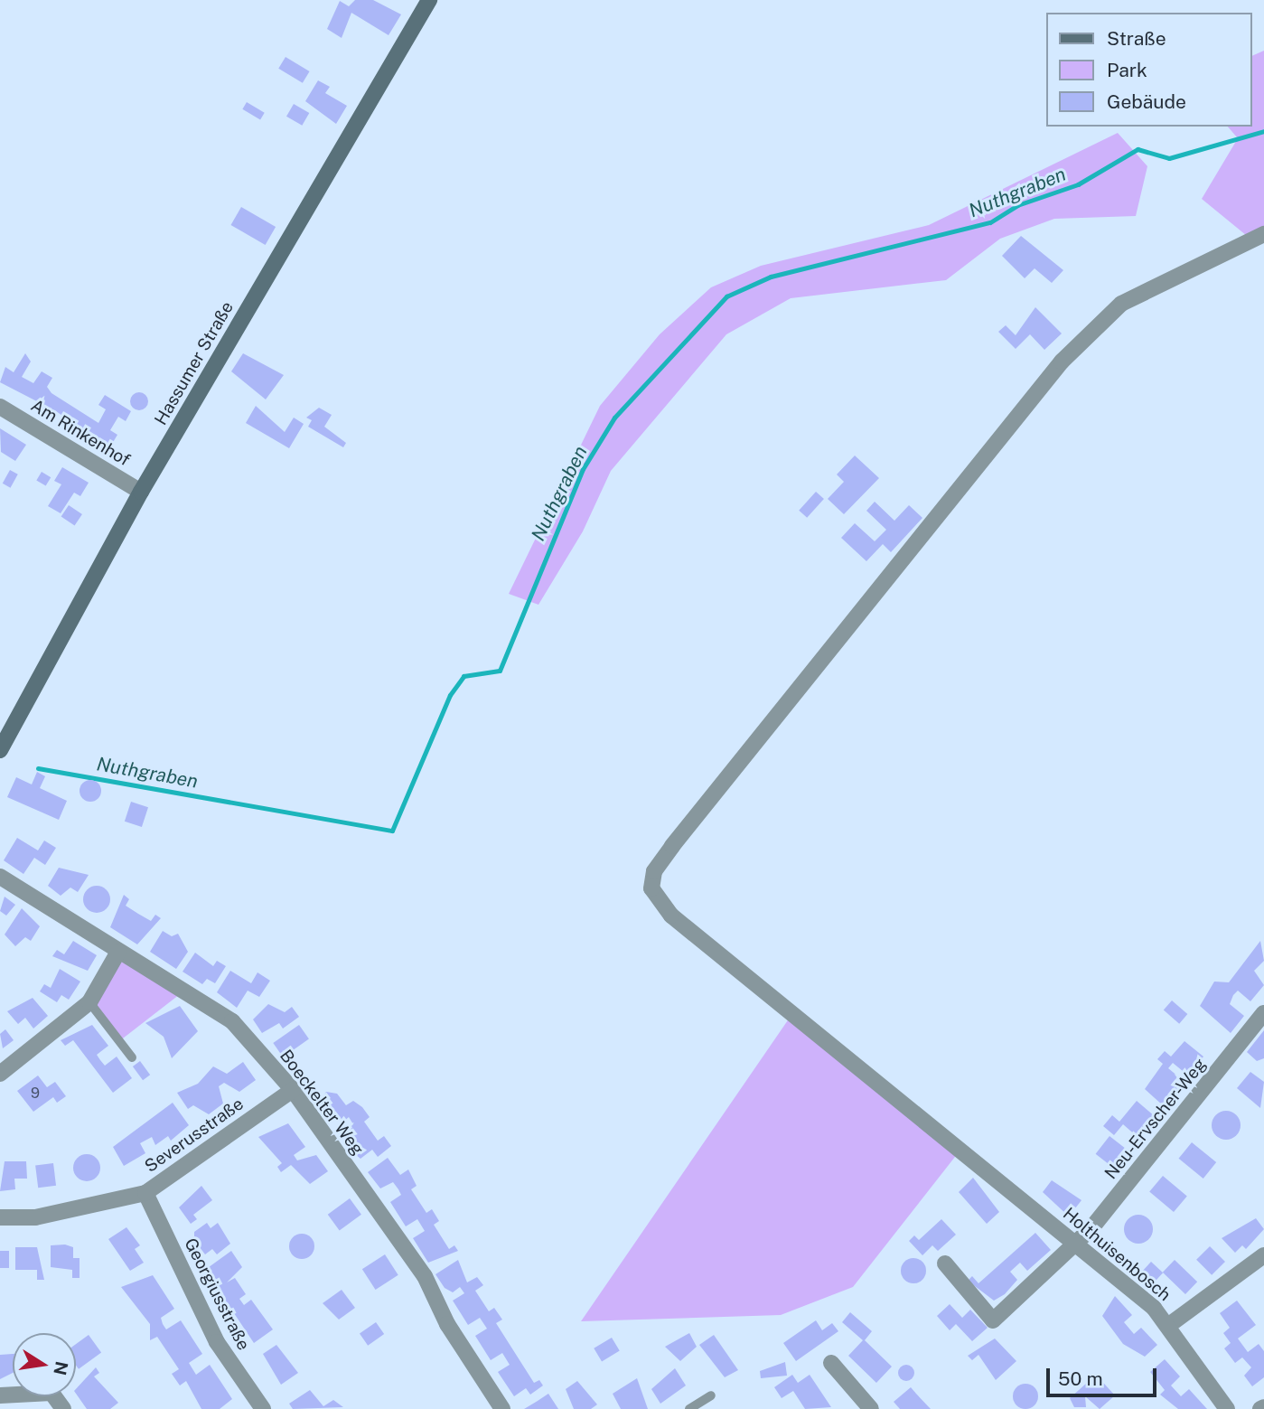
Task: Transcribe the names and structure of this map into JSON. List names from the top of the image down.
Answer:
{
  "streets": {
    "street": [
      "Hassumer Straße",
      "Am Rinkenhof",
      "Boeckelter Weg",
      "Neu-Ervscher-Weg",
      "Severusstraße",
      "Holthuisenbosch",
      "Georgiusstraße"
    ]
  },
  "crossings": [
    ["Hassumer Straße", "Am Rinkenhof"],
    ["Boeckelter Weg", "Severusstraße"],
    ["Neu-Ervscher-Weg", "Holthuisenbosch"],
    ["Severusstraße", "Georgiusstraße"]
  ],
  "water": ["Nuthgraben"],
  "house_numbers": ["9"],
  "legend": ["Straße", "Park", "Gebäude"],
  "scale_bar": "50 m",
  "north": "right"
}
